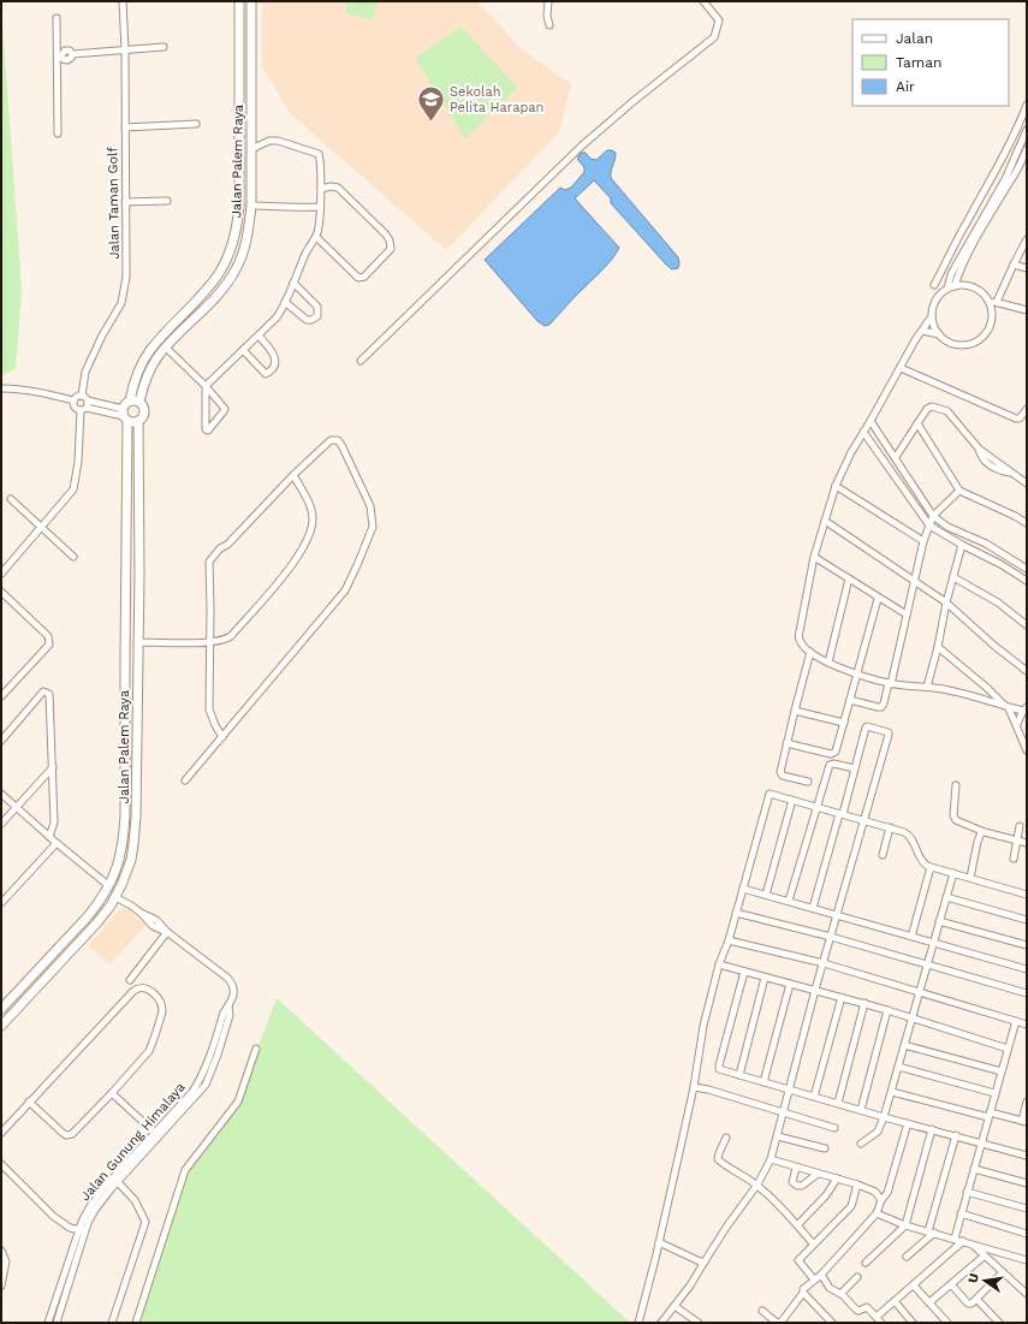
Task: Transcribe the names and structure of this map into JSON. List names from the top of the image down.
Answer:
{
  "streets": {
    "street": ["Jalan Palem Raya", "Jalan Taman Golf", "Jalan Gunung Himalaya"]
  },
  "crossings": [
    ["Jalan Palem Raya", "Jalan Gunung Himalaya"]
  ],
  "places": {
    "school or university": ["Sekolah Pelita Harapan"]
  },
  "legend": ["Jalan", "Taman", "Air"],
  "north": "left"
}
